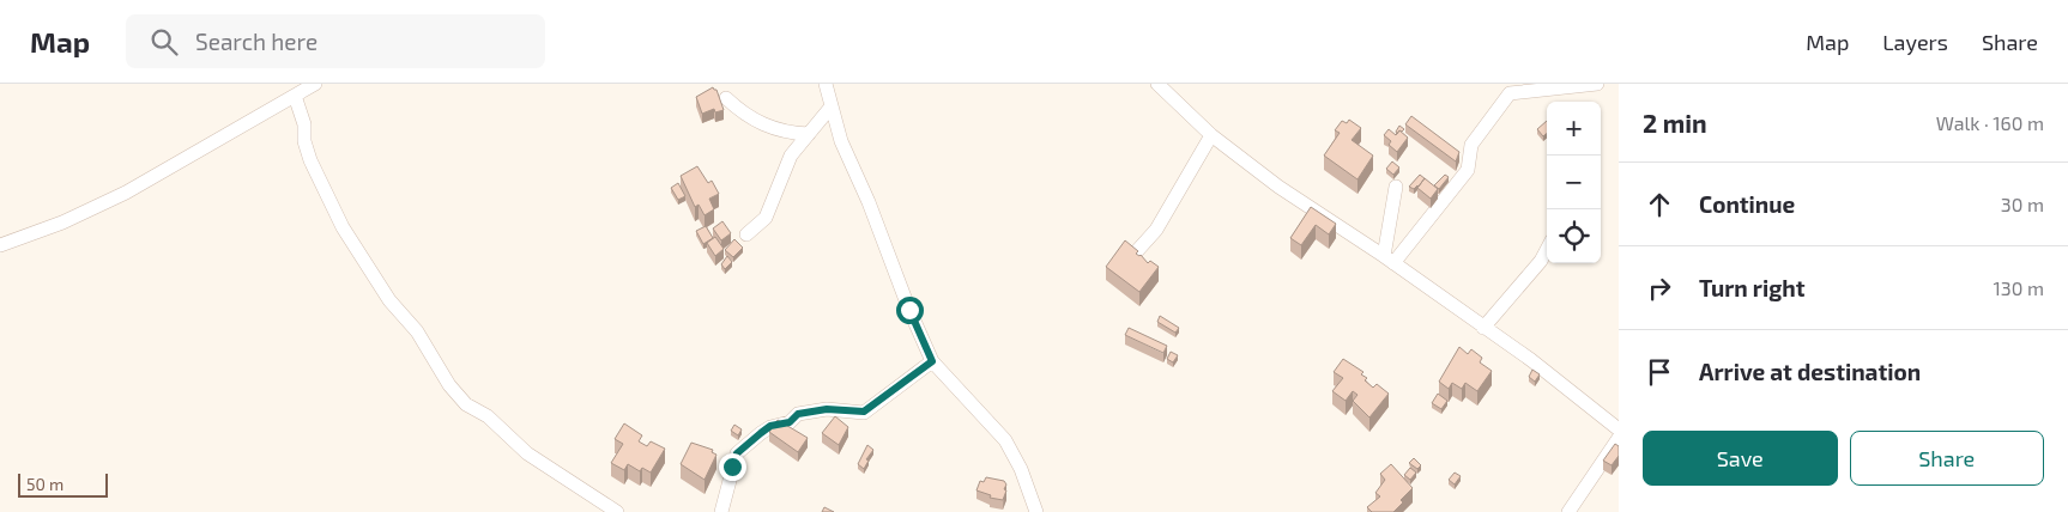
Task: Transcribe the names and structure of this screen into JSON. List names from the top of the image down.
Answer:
{
  "scale_bar": "50 m",
  "page": {
    "header": "Map",
    "search": "Search here",
    "nav": ["Map", "Layers", "Share"],
    "heading": ["2 min", "Walk · 160 m"],
    "map_buttons": ["+", "−"],
    "list": [
      ["Continue", "30 m"],
      ["Turn right", "130 m"],
      "Arrive at destination"
    ],
    "buttons": ["Save", "Share"],
    "scale": "50 m"
  }
}
